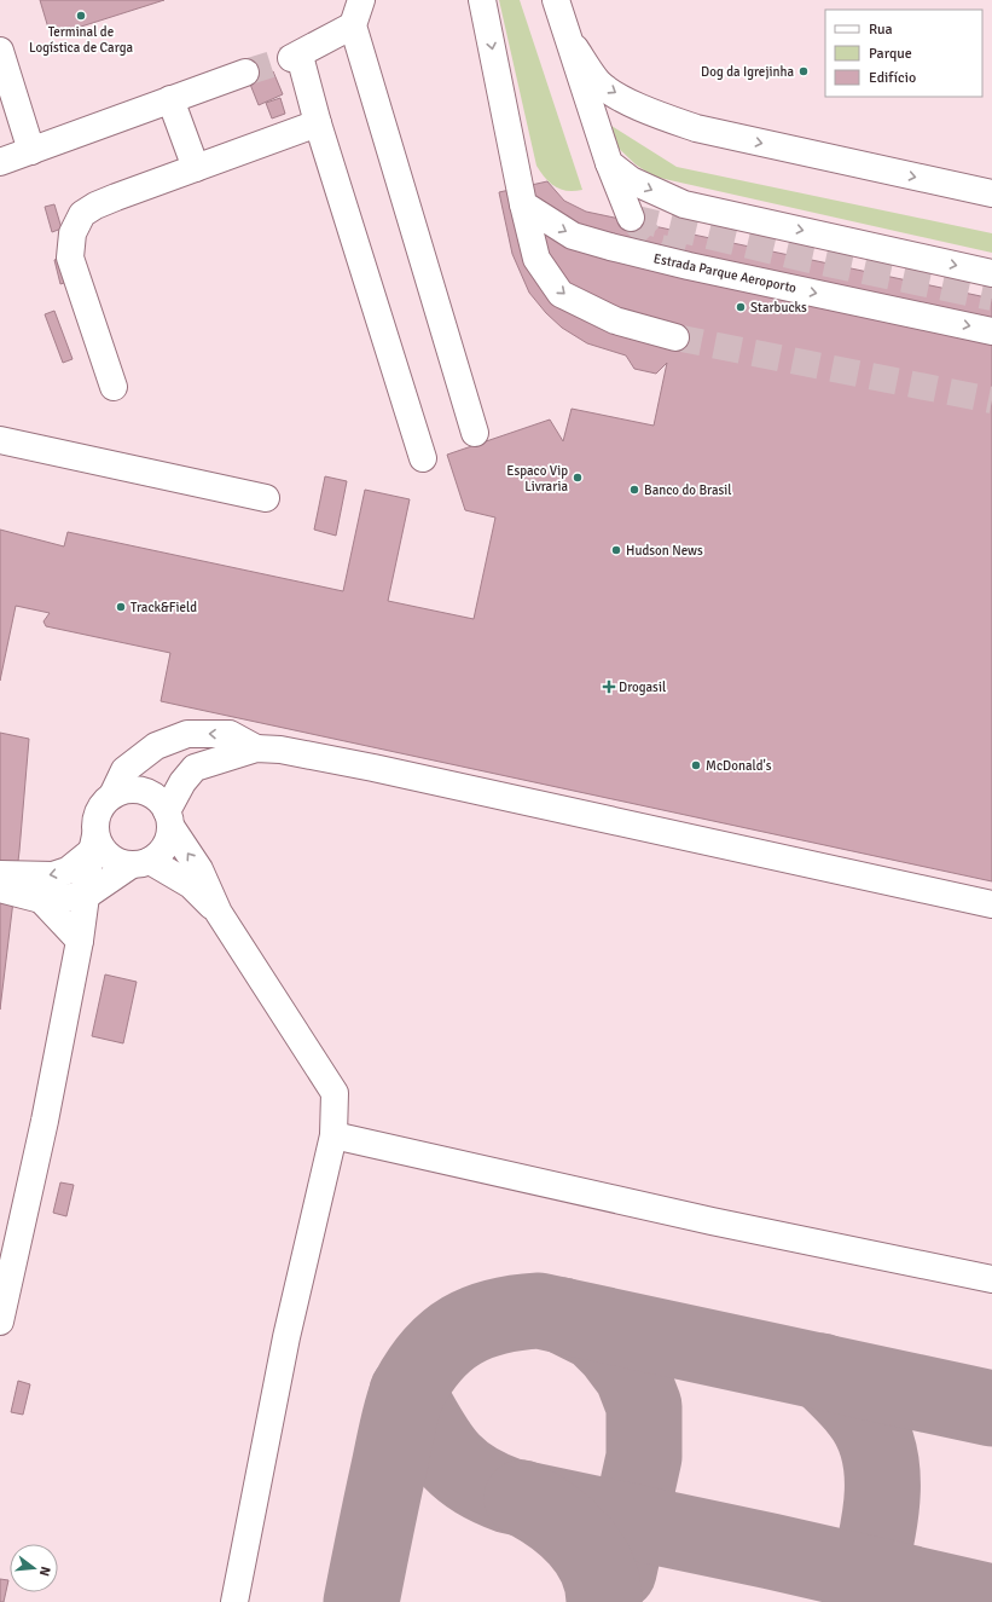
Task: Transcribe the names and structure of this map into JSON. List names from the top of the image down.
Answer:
{
  "streets": {
    "street": ["Estrada Parque Aeroporto"]
  },
  "places": {
    "other": [
      "Terminal de Logística de Carga",
      "Dog da Igrejinha",
      "Starbucks",
      "Espaco Vip Livraria",
      "Banco do Brasil",
      "Hudson News",
      "Track&Field",
      "McDonald's"
    ],
    "health": ["Drogasil"]
  },
  "legend": ["Rua", "Parque", "Edifício"],
  "north": "right"
}
